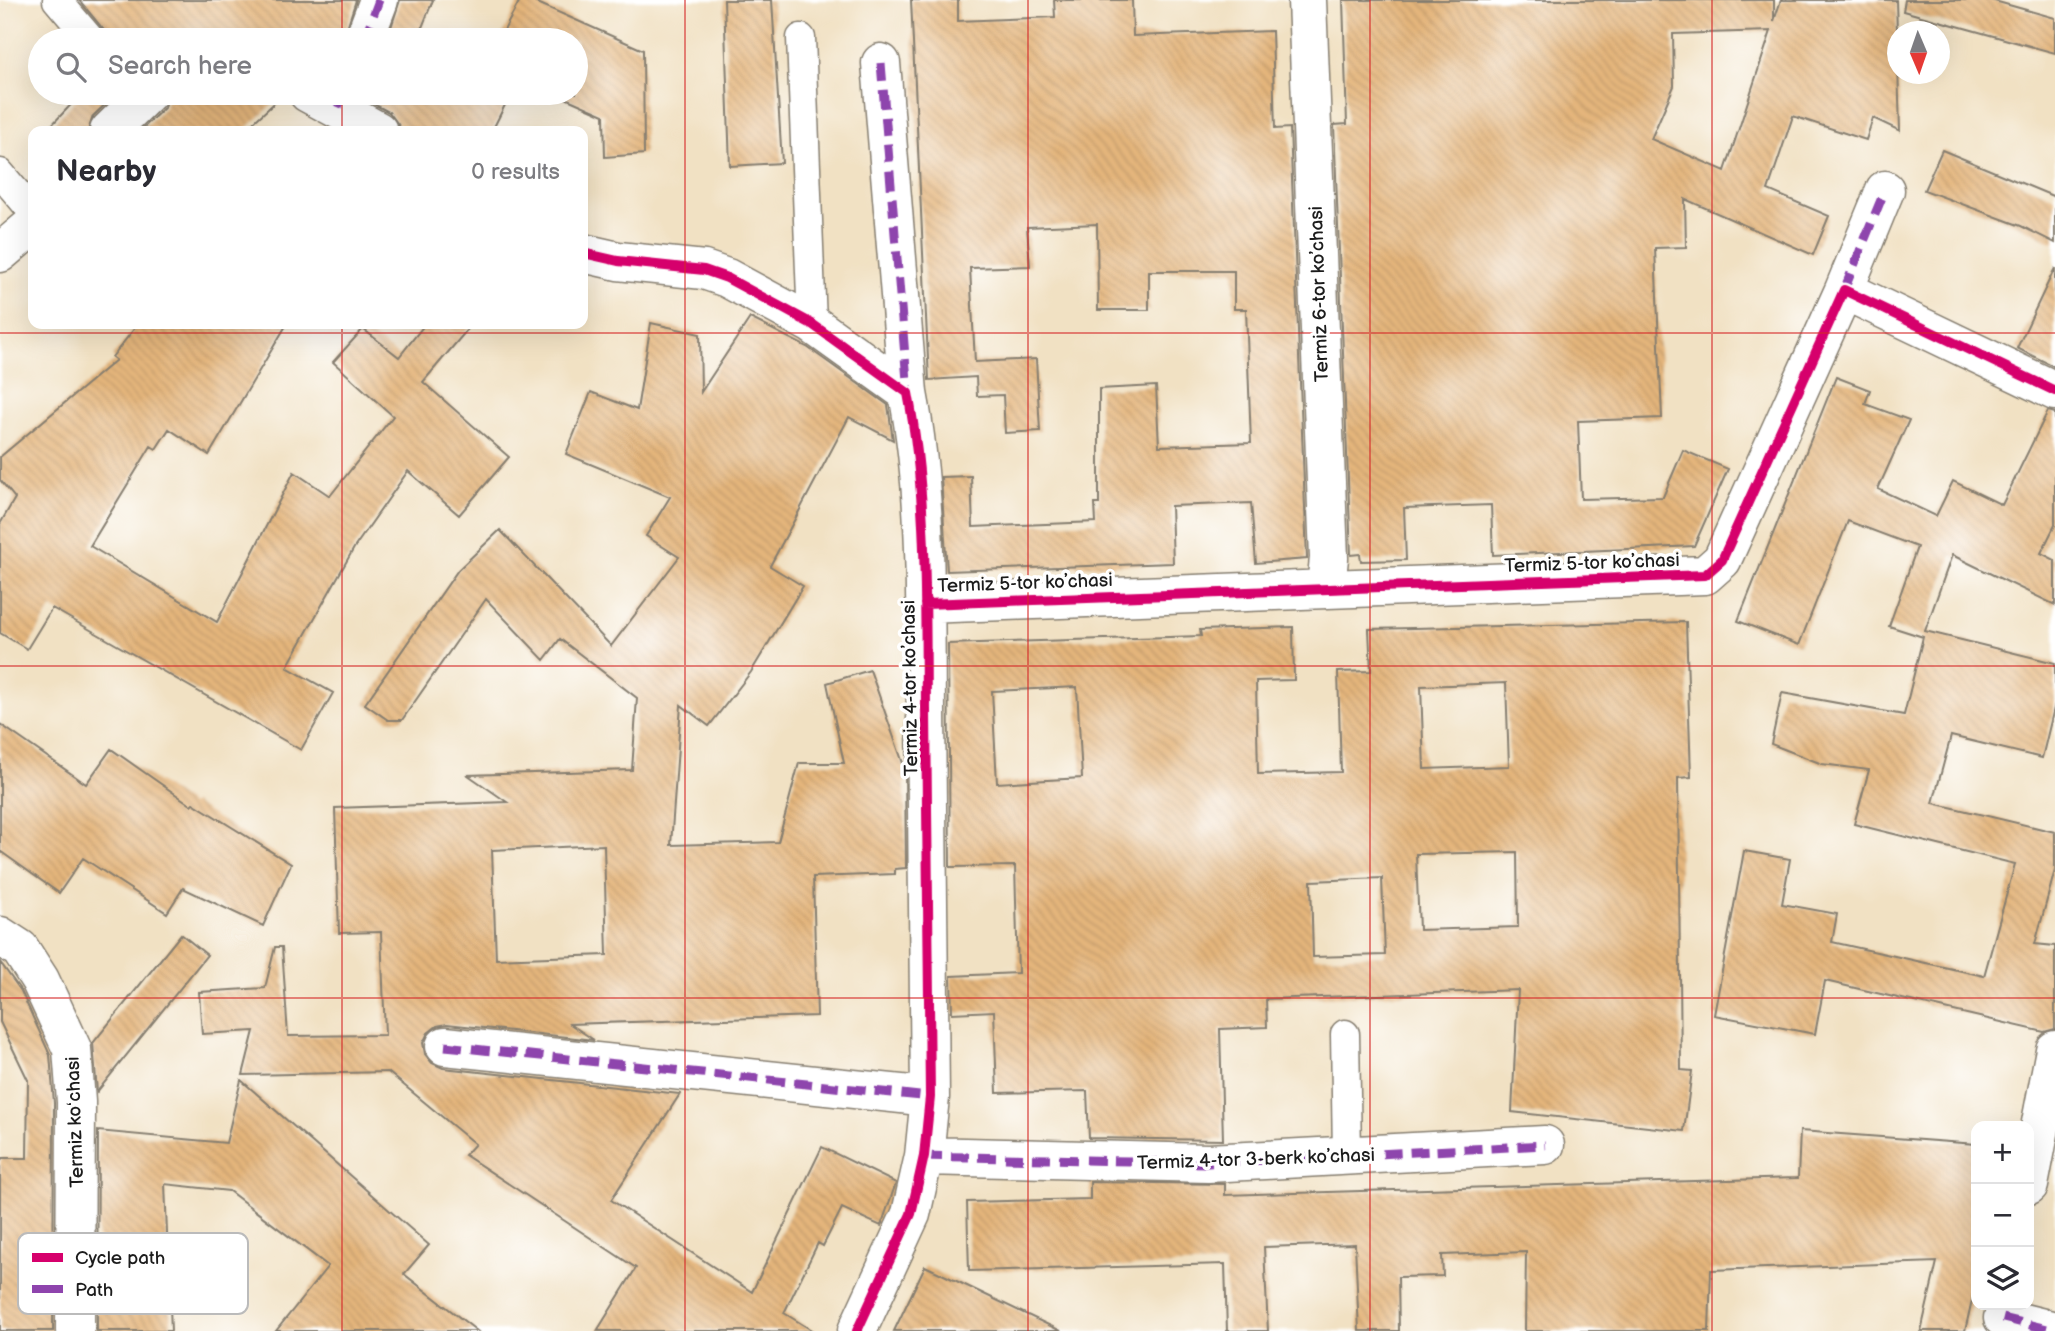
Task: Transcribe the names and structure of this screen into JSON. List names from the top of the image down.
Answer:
{
  "streets": {
    "street": [
      "Termiz 6-tor koʼchasi",
      "Termiz 5-tor koʼchasi",
      "Termiz 4-tor koʼchasi",
      "Termiz koʻchasi",
      "Termiz 4-tor 3-berk koʼchasi"
    ]
  },
  "crossings": [
    ["Termiz 6-tor koʼchasi", "Termiz 5-tor koʼchasi"],
    ["Termiz 5-tor koʼchasi", "Termiz 4-tor koʼchasi"],
    ["Termiz 4-tor koʼchasi", "Termiz 4-tor 3-berk koʼchasi"]
  ],
  "legend": ["Cycle path", "Path"],
  "north": "bottom",
  "page": {
    "search": "Search here",
    "heading": ["Nearby", "0 results"],
    "map_buttons": ["+", "−"]
  }
}
